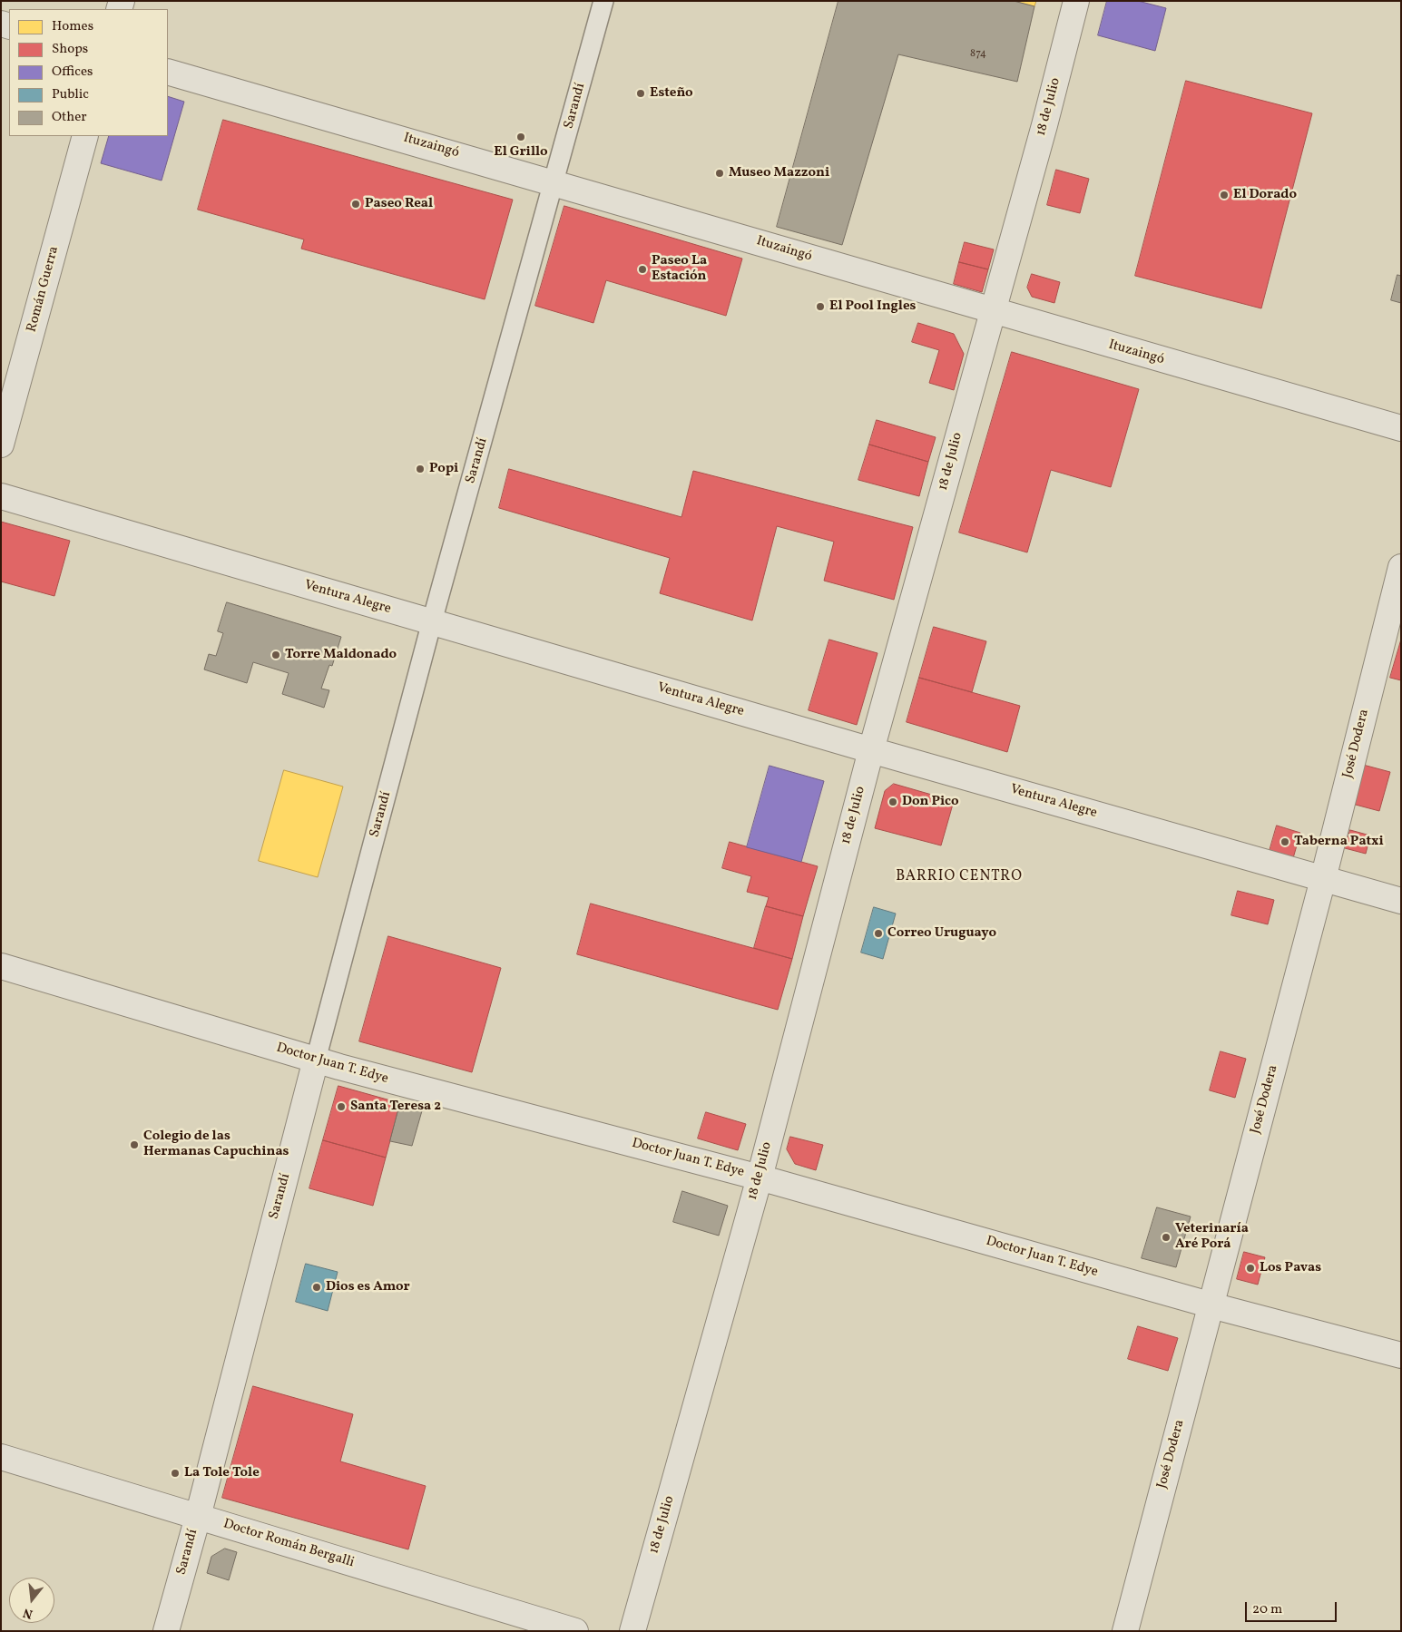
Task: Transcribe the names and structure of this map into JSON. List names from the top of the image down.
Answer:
{
  "streets": {
    "street": [
      "Sarandí",
      "18 de Julio",
      "Ituzaingó",
      "Román Guerra",
      "Ventura Alegre",
      "José Dodera",
      "Doctor Juan T. Edye",
      "Doctor Román Bergalli"
    ]
  },
  "crossings": [
    ["Sarandí", "Ituzaingó"],
    ["Sarandí", "Ventura Alegre"],
    ["Sarandí", "Doctor Juan T. Edye"],
    ["Sarandí", "Doctor Román Bergalli"],
    ["18 de Julio", "Ituzaingó"],
    ["18 de Julio", "Ventura Alegre"],
    ["18 de Julio", "Doctor Juan T. Edye"],
    ["Ventura Alegre", "José Dodera"],
    ["José Dodera", "Doctor Juan T. Edye"]
  ],
  "districts": ["BARRIO CENTRO"],
  "places": [
    "Esteño",
    "El Grillo",
    "Museo Mazzoni",
    "El Dorado",
    "Paseo Real",
    "Paseo La Estación",
    "El Pool Ingles",
    "Popi",
    "Torre Maldonado",
    "Don Pico",
    "Taberna Patxi",
    "Correo Uruguayo",
    "Santa Teresa 2",
    "Colegio de las Hermanas Capuchinas",
    "Veterinaría Aré Porá",
    "Los Pavas",
    "Dios es Amor",
    "La Tole Tole"
  ],
  "house_numbers": ["874"],
  "legend": [
    "Homes",
    "Shops",
    "Offices",
    "Public",
    "Other"
  ],
  "scale_bar": "20 m",
  "north": "bottom"
}
